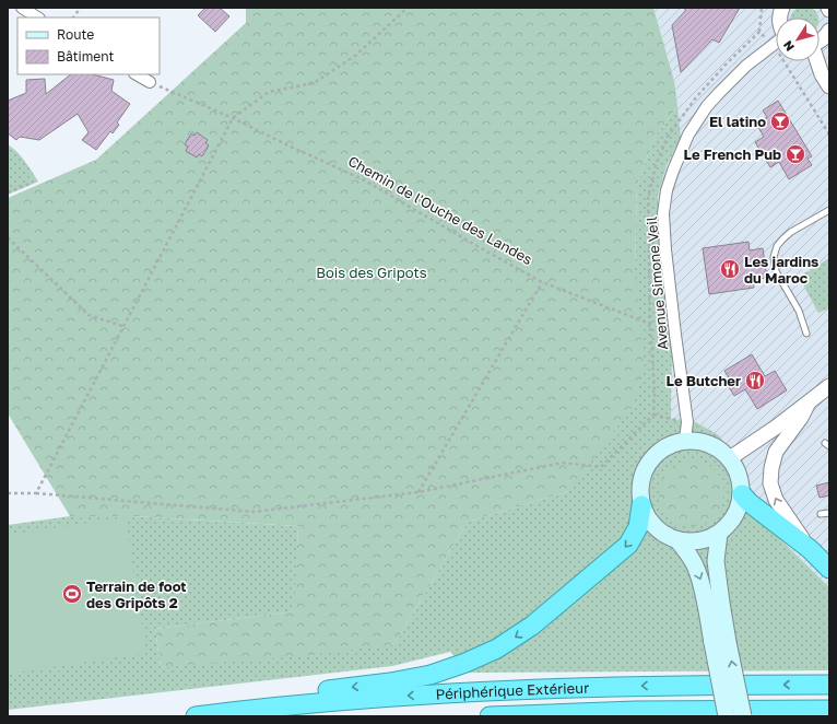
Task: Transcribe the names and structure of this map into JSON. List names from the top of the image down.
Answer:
{
  "streets": {
    "highway": ["Périphérique Extérieur"],
    "street": ["Avenue Simone Veil"],
    "path": ["Chemin de l'Ouche des Landes"]
  },
  "parks": ["Bois des Gripots"],
  "places": {
    "bar": ["El latino", "Le French Pub"],
    "restaurant": ["Les jardins du Maroc", "Le Butcher"],
    "sports": ["Terrain de foot des Gripôts 2"]
  },
  "legend": ["Route", "Bâtiment"],
  "north": "bottom left"
}
